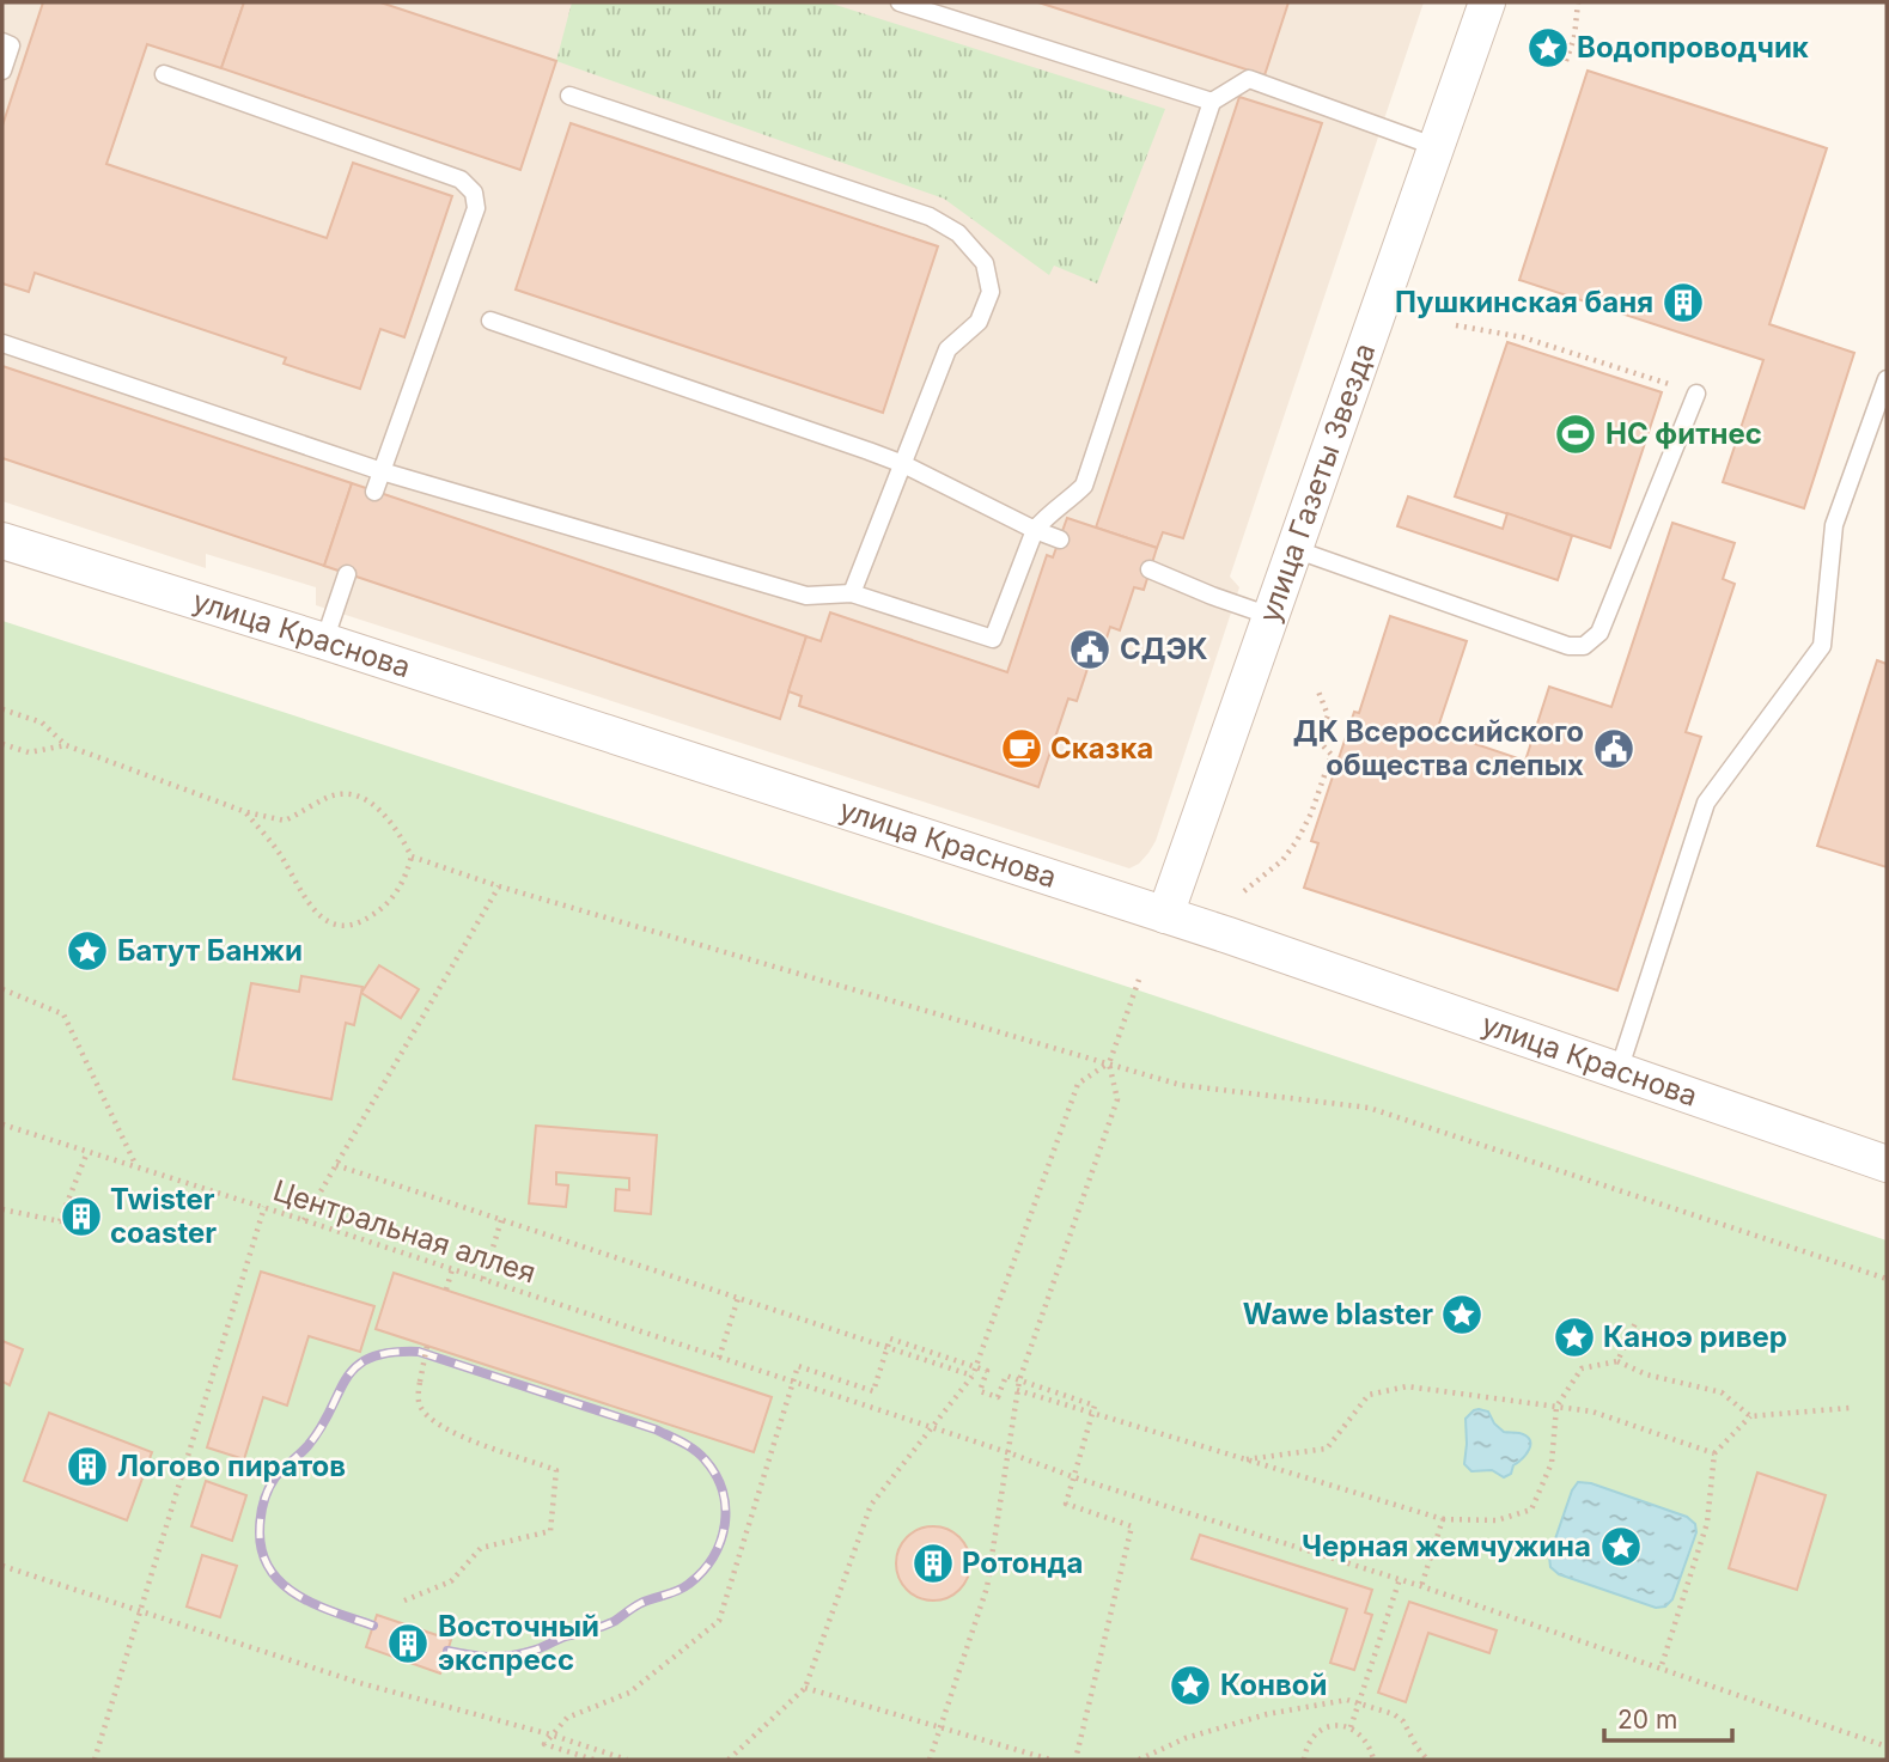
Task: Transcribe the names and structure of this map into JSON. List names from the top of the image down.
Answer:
{
  "streets": {
    "street": ["улица Газеты Звезда", "улица Краснова"],
    "path": ["Центральная аллея"]
  },
  "crossings": [
    ["улица Газеты Звезда", "улица Краснова"]
  ],
  "places": {
    "place": [
      "Водопроводчик",
      "Батут Банжи",
      "Wawe blaster",
      "Каноэ ривер",
      "Черная жемчужина",
      "Конвой"
    ],
    "building": [
      "Пушкинская баня",
      "Twister coaster",
      "Логово пиратов",
      "Ротонда",
      "Восточный экспресс"
    ],
    "sports": ["НС фитнес"],
    "public building": ["СДЭК", "ДК Всероссийского общества слепых"],
    "cafe": ["Сказка"]
  },
  "scale_bar": "20 m"
}
